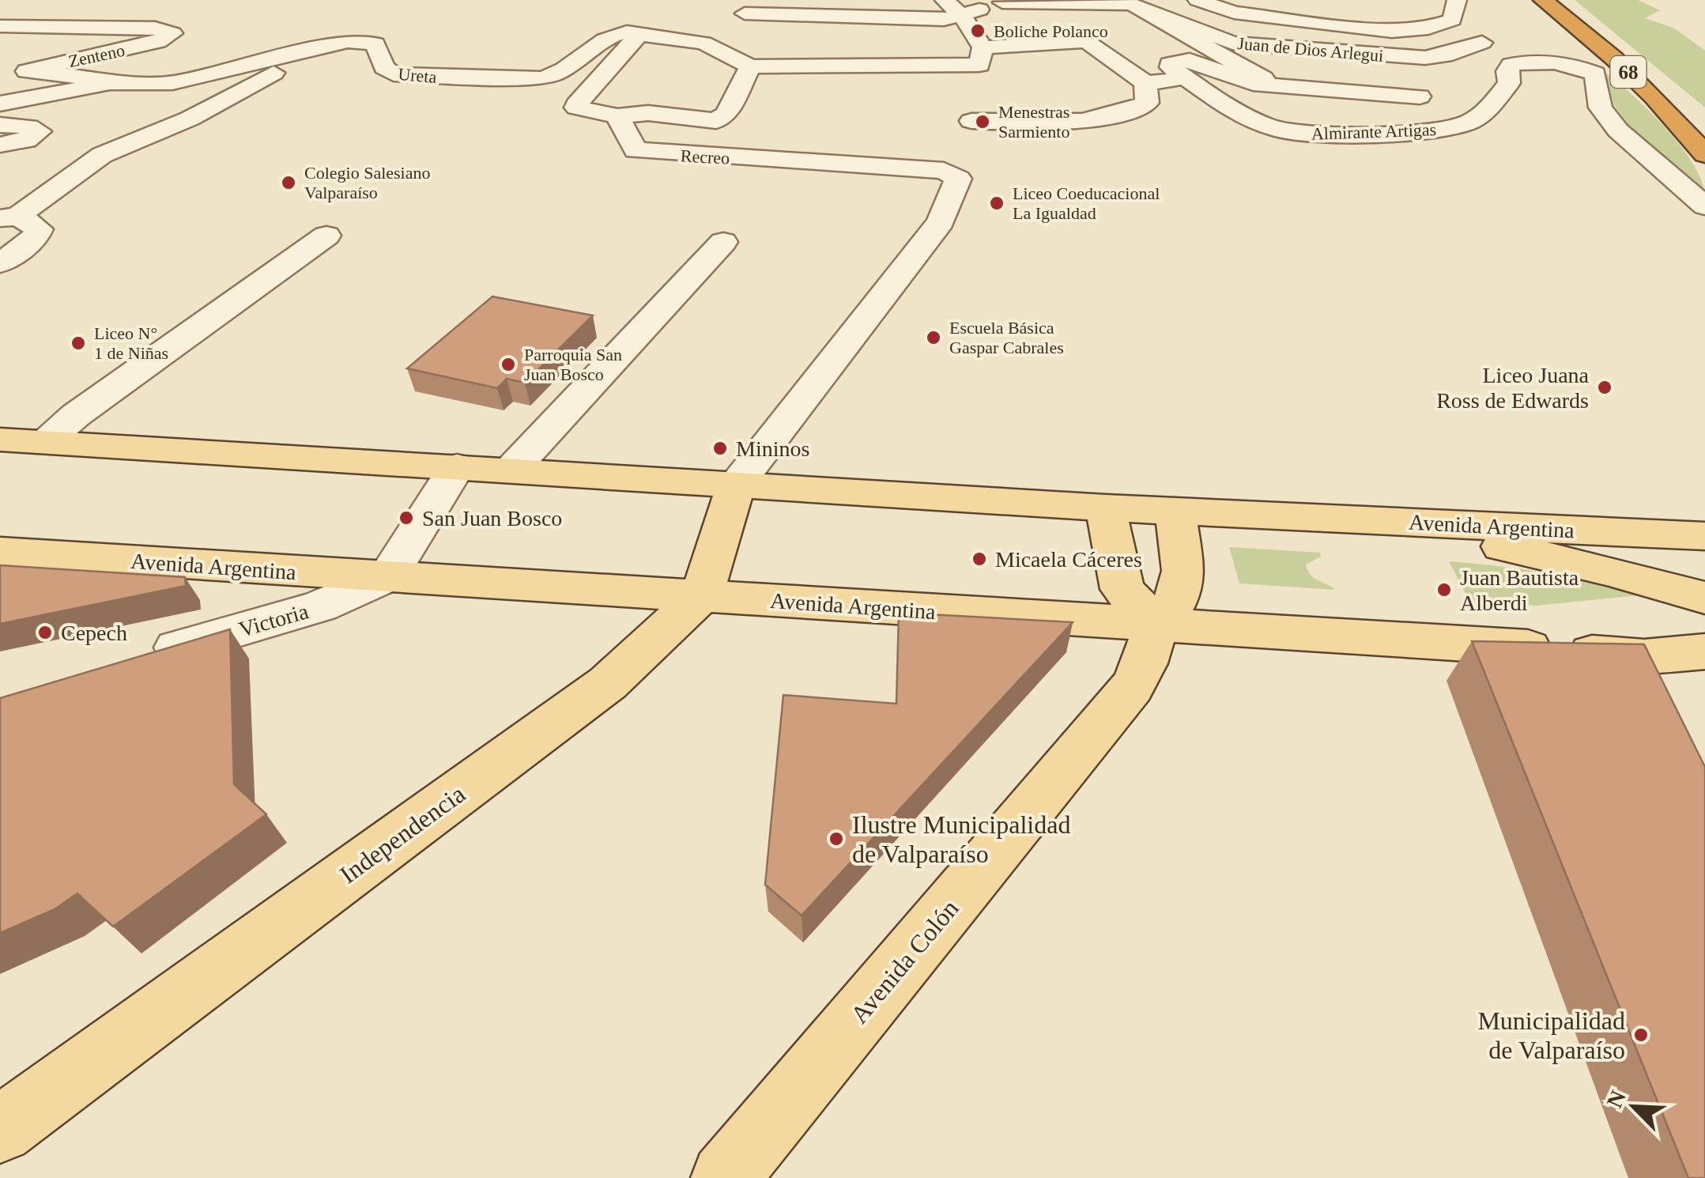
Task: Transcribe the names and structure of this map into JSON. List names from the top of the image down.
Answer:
{
  "streets": {
    "highway": ["68"],
    "main road": ["Avenida Argentina", "Independencia", "Avenida Colón"],
    "street": [
      "Juan de Dios Arlegui",
      "Zenteno",
      "Ureta",
      "Almirante Artigas",
      "Recreo",
      "Victoria"
    ]
  },
  "crossings": [
    ["Zenteno", "Ureta"],
    ["Recreo", "Avenida Argentina"],
    ["Avenida Argentina", "Victoria"],
    ["Avenida Argentina", "Independencia"],
    ["Avenida Argentina", "Avenida Colón"]
  ],
  "places": [
    "Boliche Polanco",
    "Menestras Sarmiento",
    "Colegio Salesiano Valparaíso",
    "Liceo Coeducacional La Igualdad",
    "Escuela Básica Gaspar Cabrales",
    "Liceo N° 1 de Niñas",
    "Parroquia San Juan Bosco",
    "Liceo Juana Ross de Edwards",
    "Mininos",
    "San Juan Bosco",
    "Micaela Cáceres",
    "Juan Bautista Alberdi",
    "Cepech",
    "Ilustre Municipalidad de Valparaíso",
    "Municipalidad de Valparaíso"
  ],
  "north": "top left"
}
